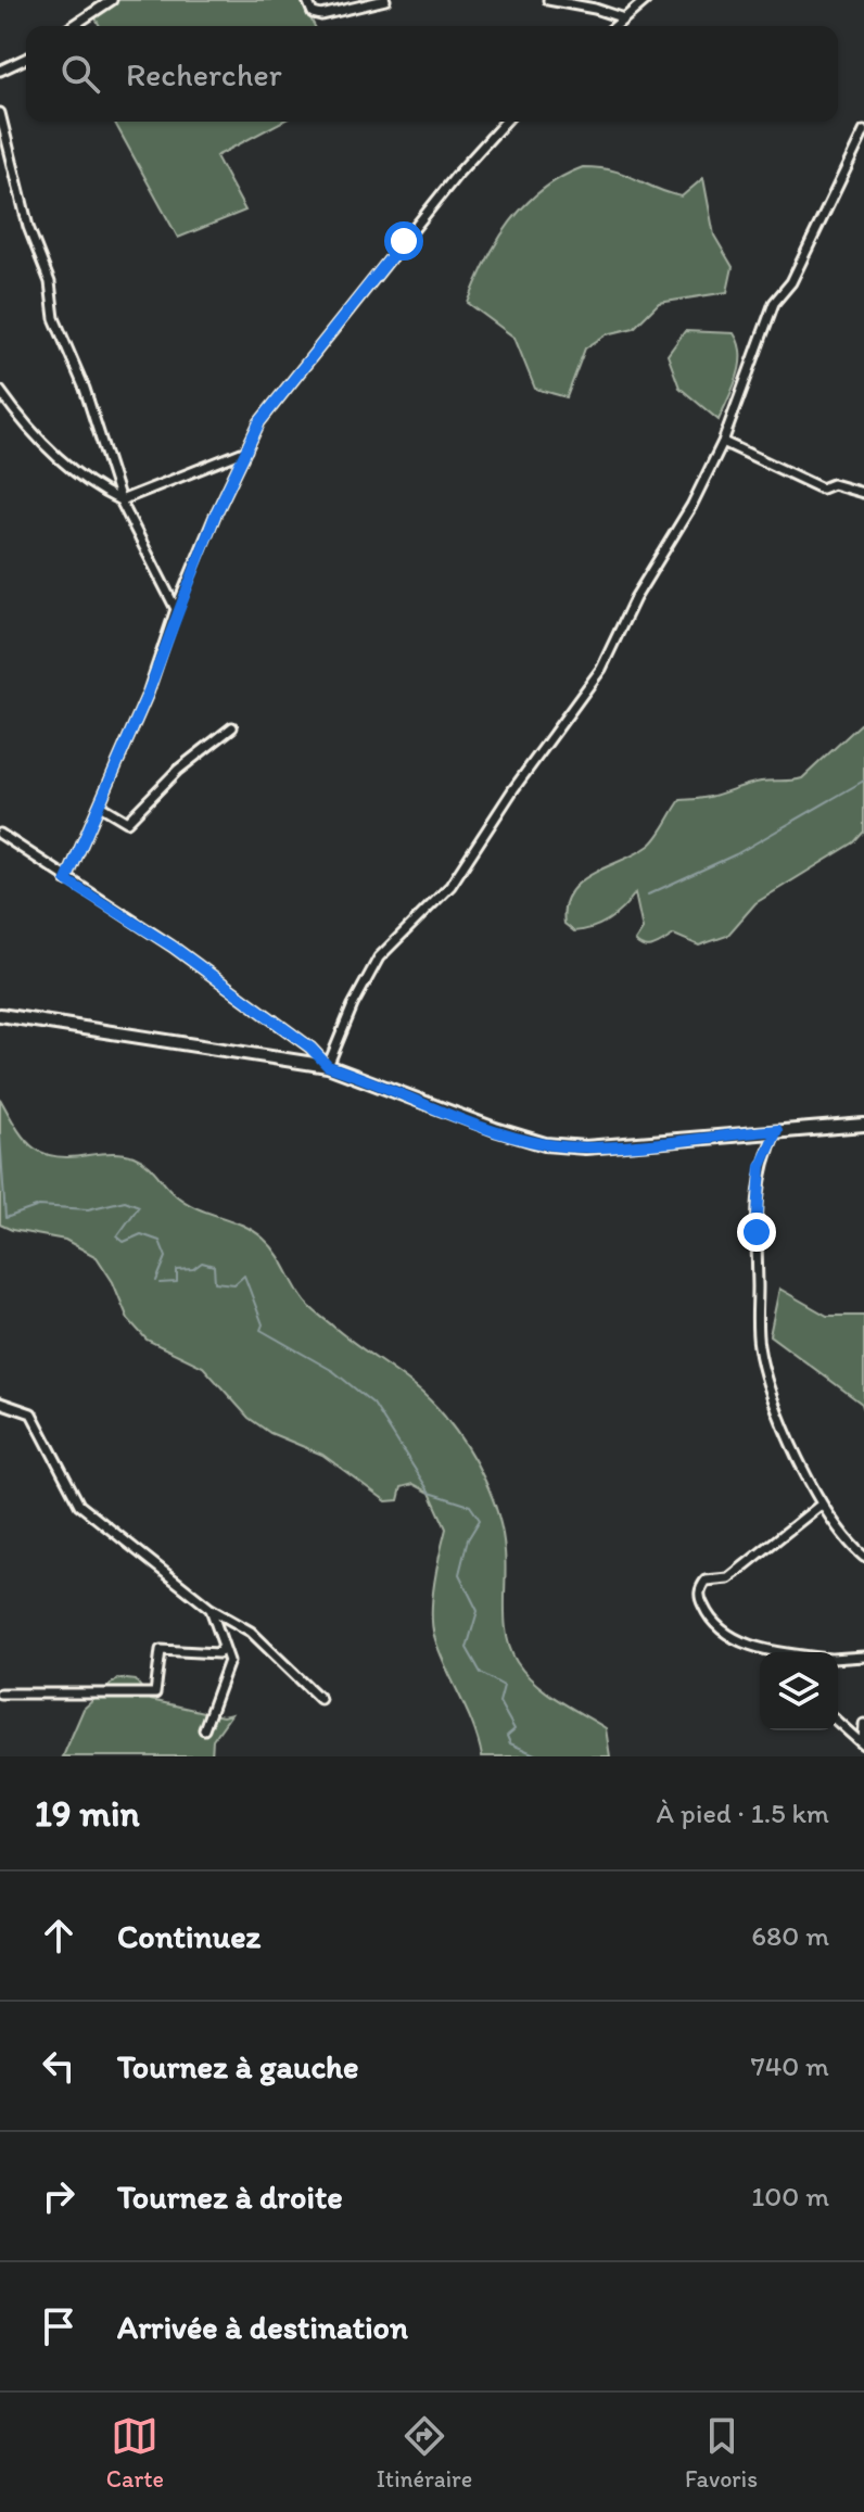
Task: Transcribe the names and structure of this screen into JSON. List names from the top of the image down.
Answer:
{
  "page": {
    "search": "Rechercher",
    "heading": ["19 min", "À pied · 1.5 km"],
    "list": [
      ["Continuez", "680 m"],
      ["Tournez à gauche", "740 m"],
      ["Tournez à droite", "100 m"],
      "Arrivée à destination"
    ],
    "nav": ["Carte", "Itinéraire", "Favoris"]
  }
}
